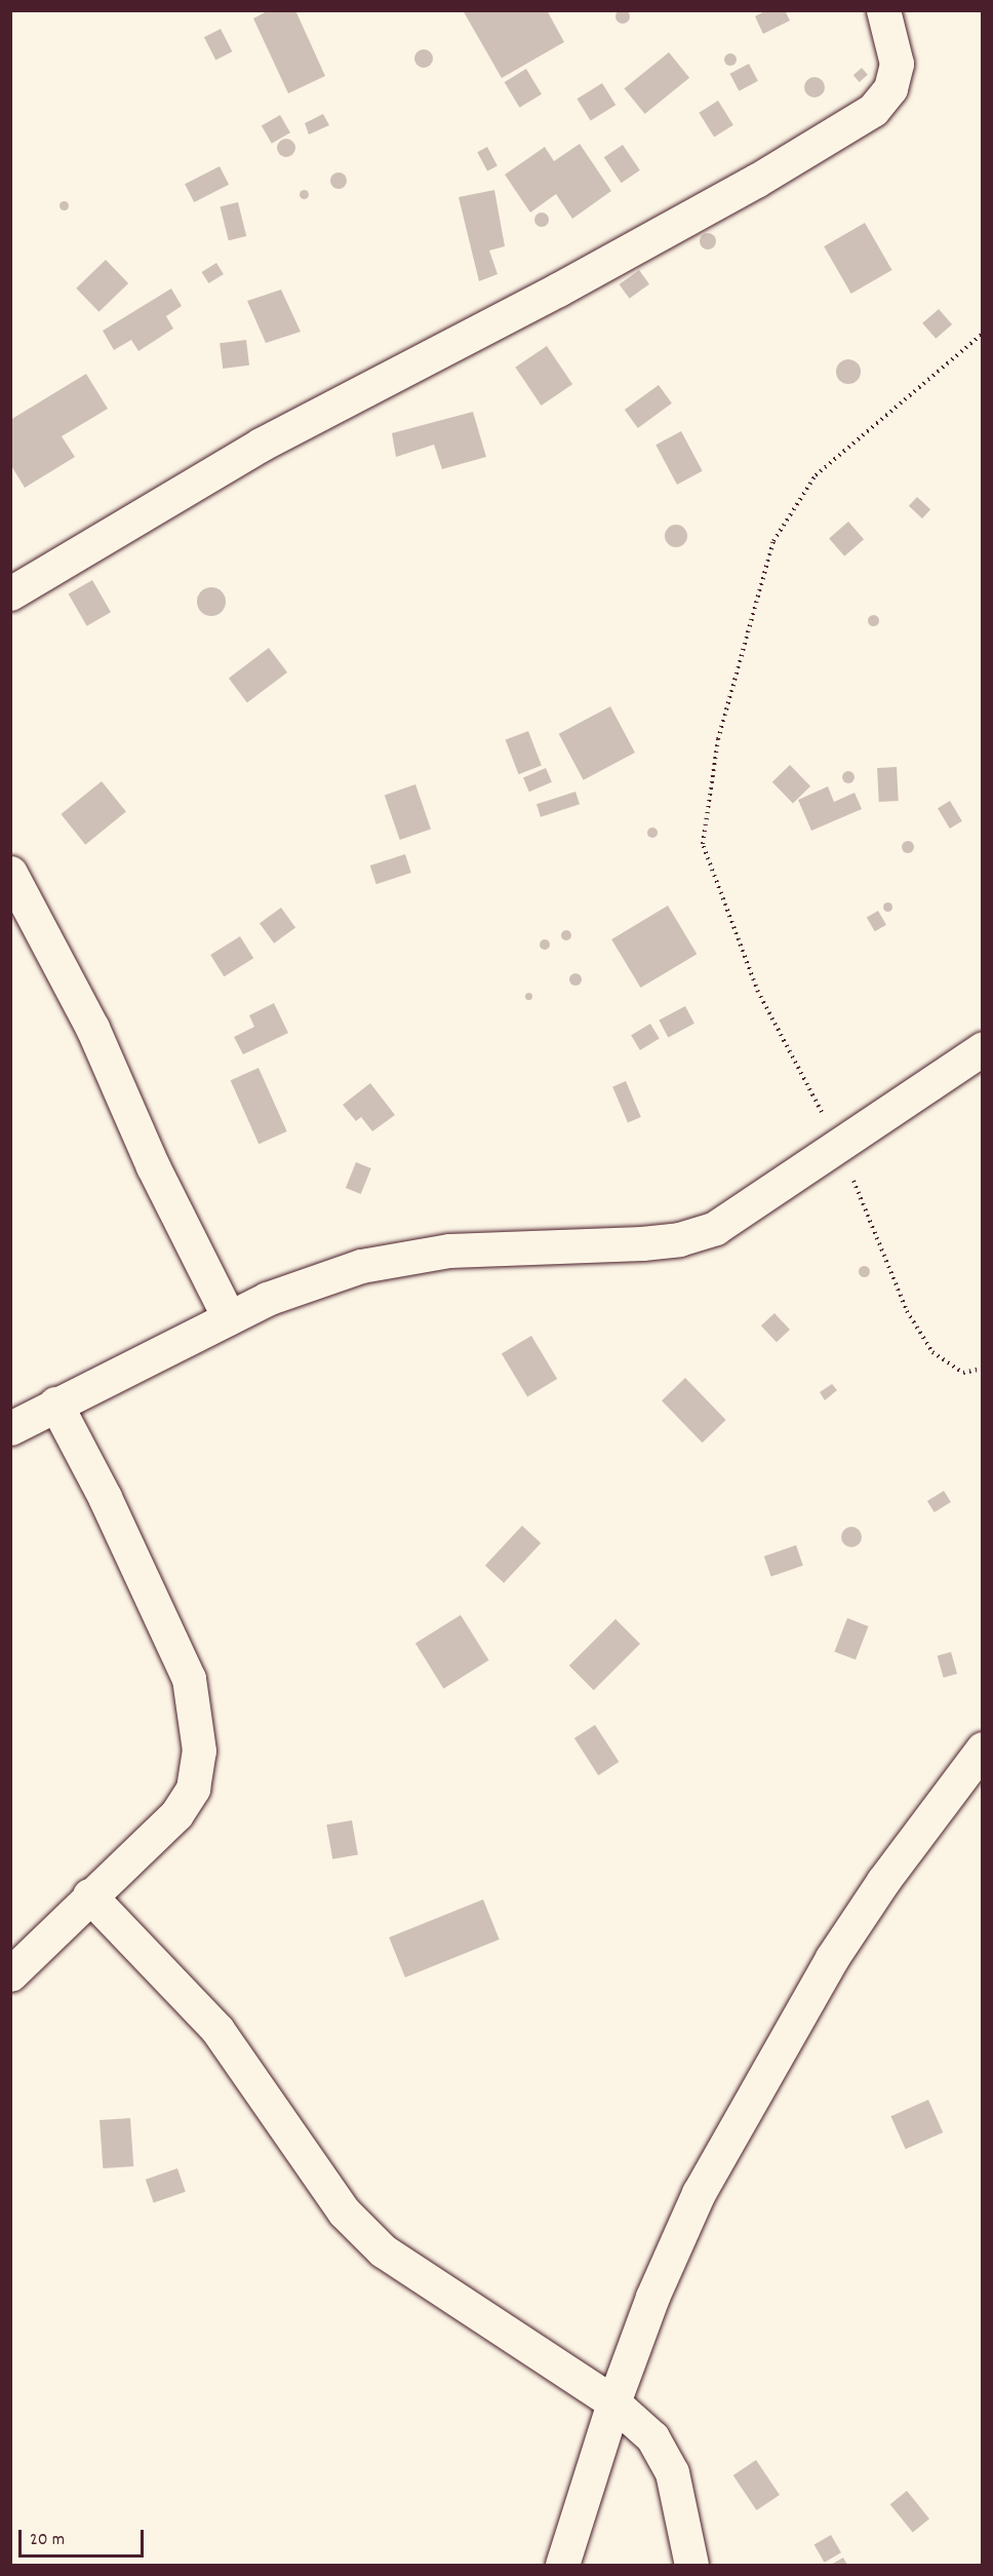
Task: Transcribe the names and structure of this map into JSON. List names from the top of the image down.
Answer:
{
  "scale_bar": "20 m"
}
